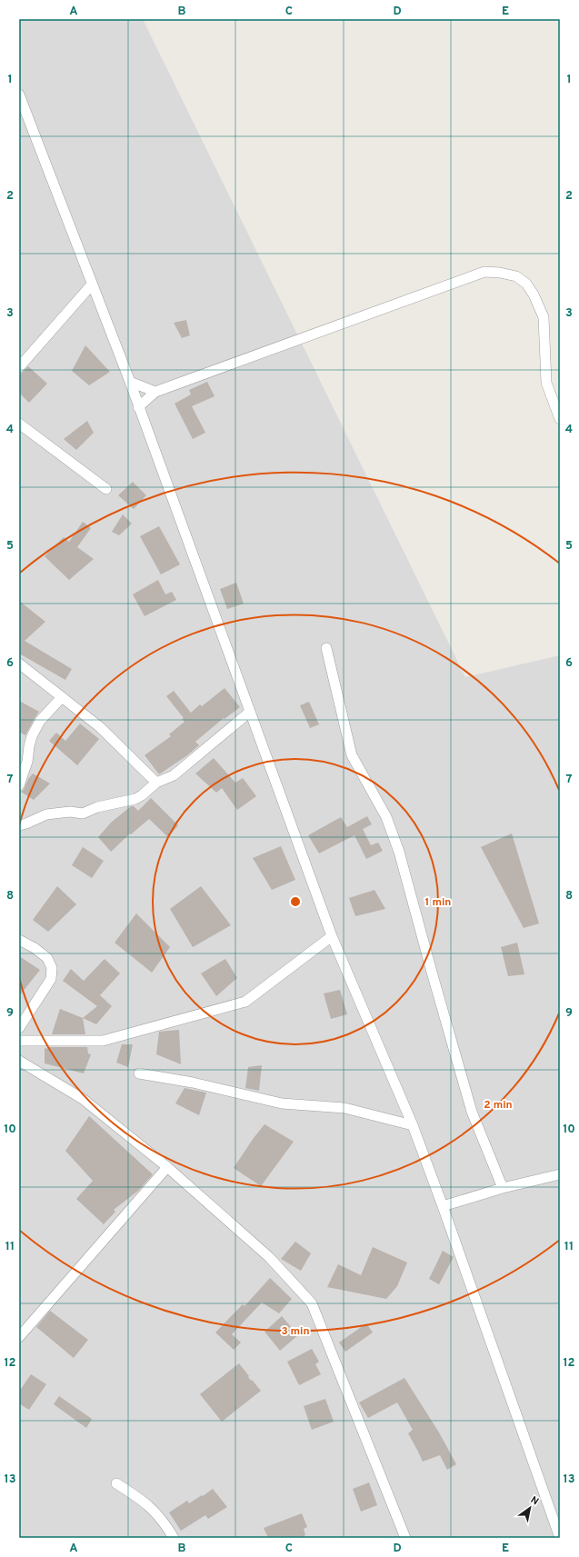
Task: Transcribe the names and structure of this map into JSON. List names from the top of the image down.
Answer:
{
  "north": "top right",
  "grid": {
    "columns": [
      "A",
      "B",
      "C",
      "D",
      "E"
    ],
    "rows": [
      "1",
      "2",
      "3",
      "4",
      "5",
      "6",
      "7",
      "8",
      "9",
      "10",
      "11",
      "12",
      "13"
    ]
  },
  "rings": ["1 min", "2 min", "3 min"]
}
